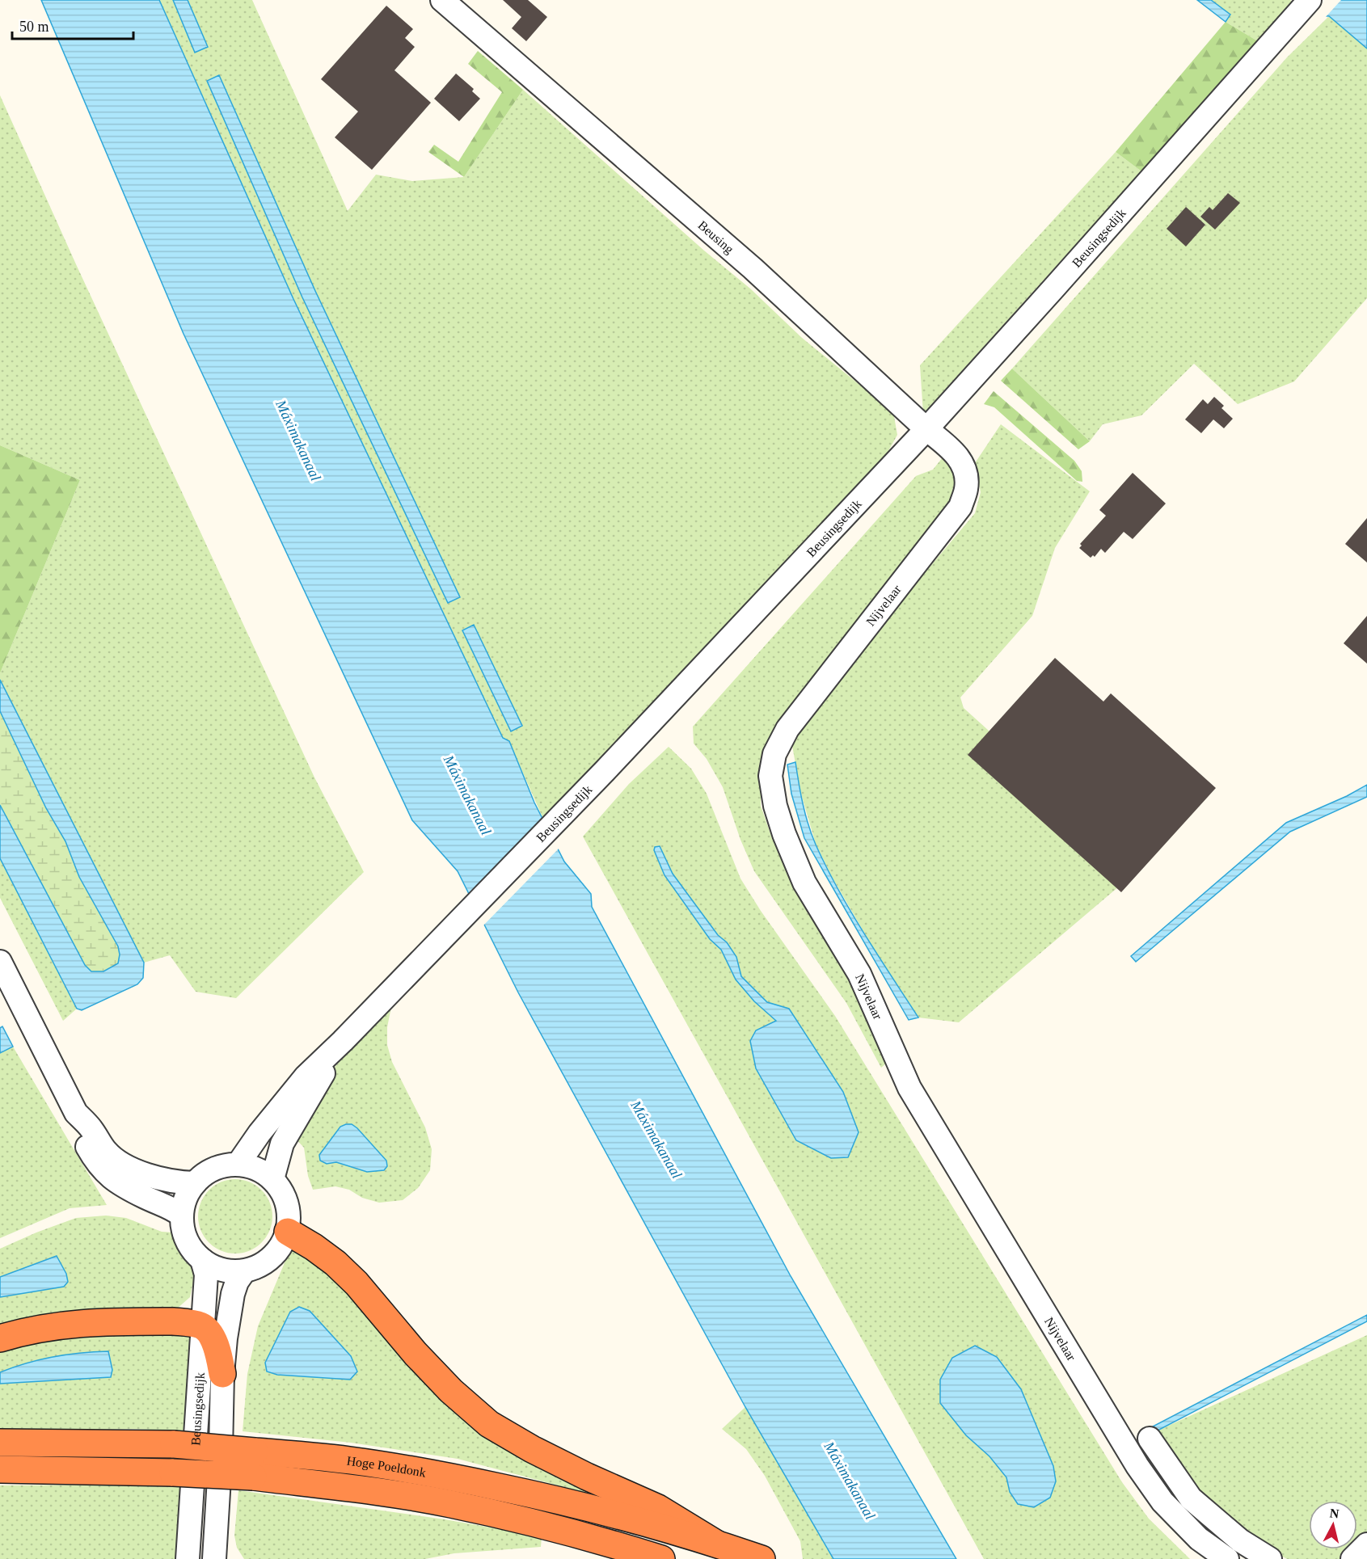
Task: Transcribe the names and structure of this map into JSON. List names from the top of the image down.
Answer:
{
  "streets": {
    "highway": ["Hoge Poeldonk"],
    "street": ["Beusing", "Beusingsedijk", "Nijvelaar"]
  },
  "crossings": [
    ["Beusing", "Beusingsedijk"],
    ["Beusing", "Nijvelaar"],
    ["Beusingsedijk", "Nijvelaar"]
  ],
  "water": ["Máximakanaal"],
  "scale_bar": "50 m",
  "north": "top"
}
